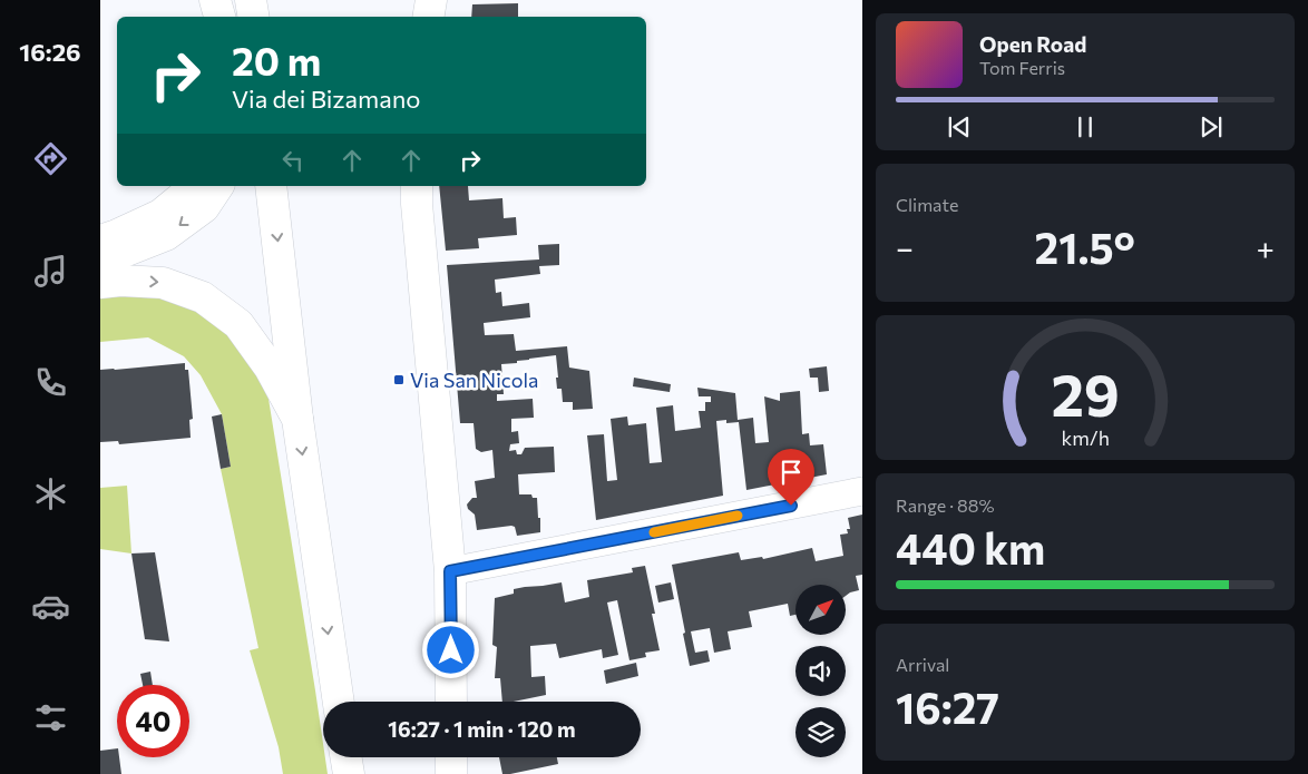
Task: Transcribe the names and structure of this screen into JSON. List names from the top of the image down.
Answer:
{
  "places": {
    "transit": ["Via San Nicola"]
  },
  "north": "top right",
  "page": {
    "tabs": "16:26",
    "turn": ["20 m", "Via dei Bizamano"],
    "song": ["Open Road", "Tom Ferris"],
    "tile": [
      "Climate",
      ["Range · 88%", "440 km"],
      ["Arrival", "16:27"]
    ],
    "heat": ["−", "21.5°", "+"],
    "limit": "40",
    "trip": "16:27 · 1 min · 120 m",
    "gauge": ["29", "km/h"]
  }
}
